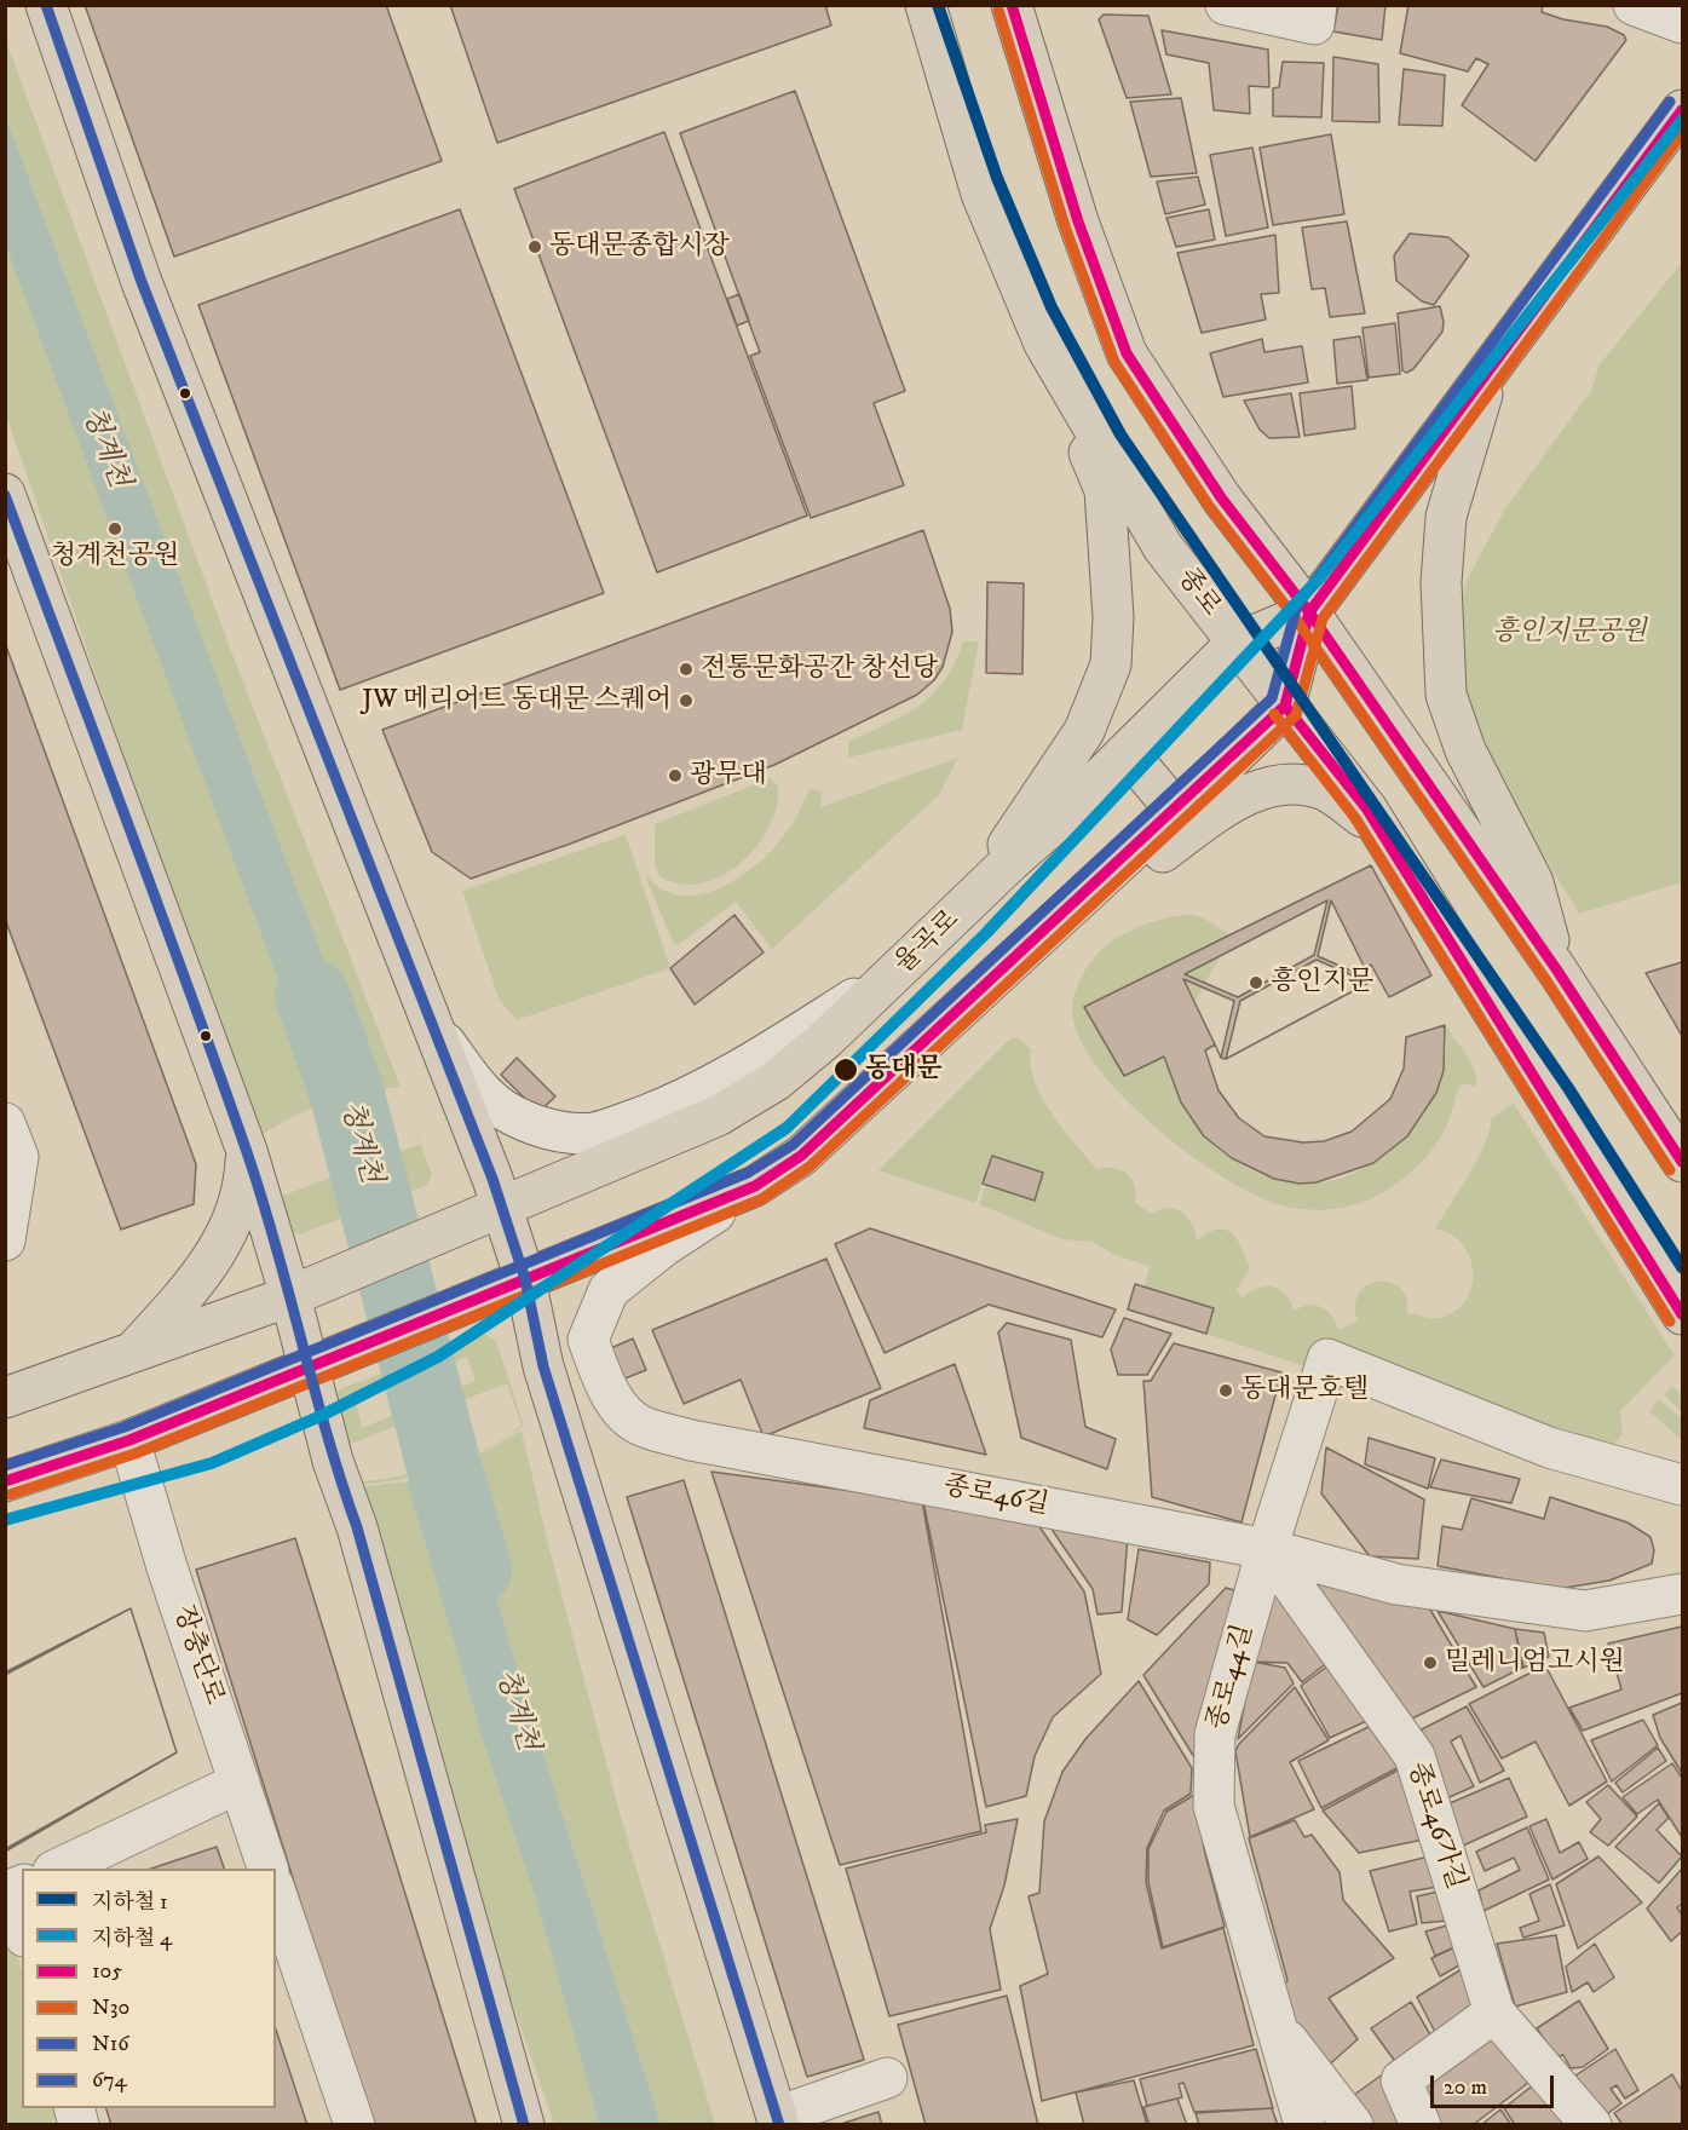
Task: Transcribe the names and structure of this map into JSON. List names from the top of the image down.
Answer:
{
  "streets": {
    "main road": ["종로", "율곡로"],
    "street": [
      "종로46길",
      "장충단로",
      "종로44길",
      "종로46가길"
    ]
  },
  "crossings": [
    ["종로", "율곡로"],
    ["종로46길", "종로44길"],
    ["종로46길", "종로46가길"],
    ["종로44길", "종로46가길"]
  ],
  "water": ["청계천"],
  "parks": ["흥인지문공원"],
  "places": [
    "동대문종합시장",
    "청계천공원",
    "전통문화공간 창선당",
    "JW 메리어트 동대문 스퀘어",
    "광무대",
    "흥인지문",
    "동대문",
    "동대문호텔",
    "밀레니엄고시원"
  ],
  "lines": [
    "metro line 1",
    "transit line 105",
    "transit line 674",
    "transit line N30",
    "transit line N16",
    "metro line 4"
  ],
  "legend": [
    "지하철 1",
    "지하철 4",
    "105",
    "N30",
    "N16",
    "674"
  ],
  "scale_bar": "20 m"
}
